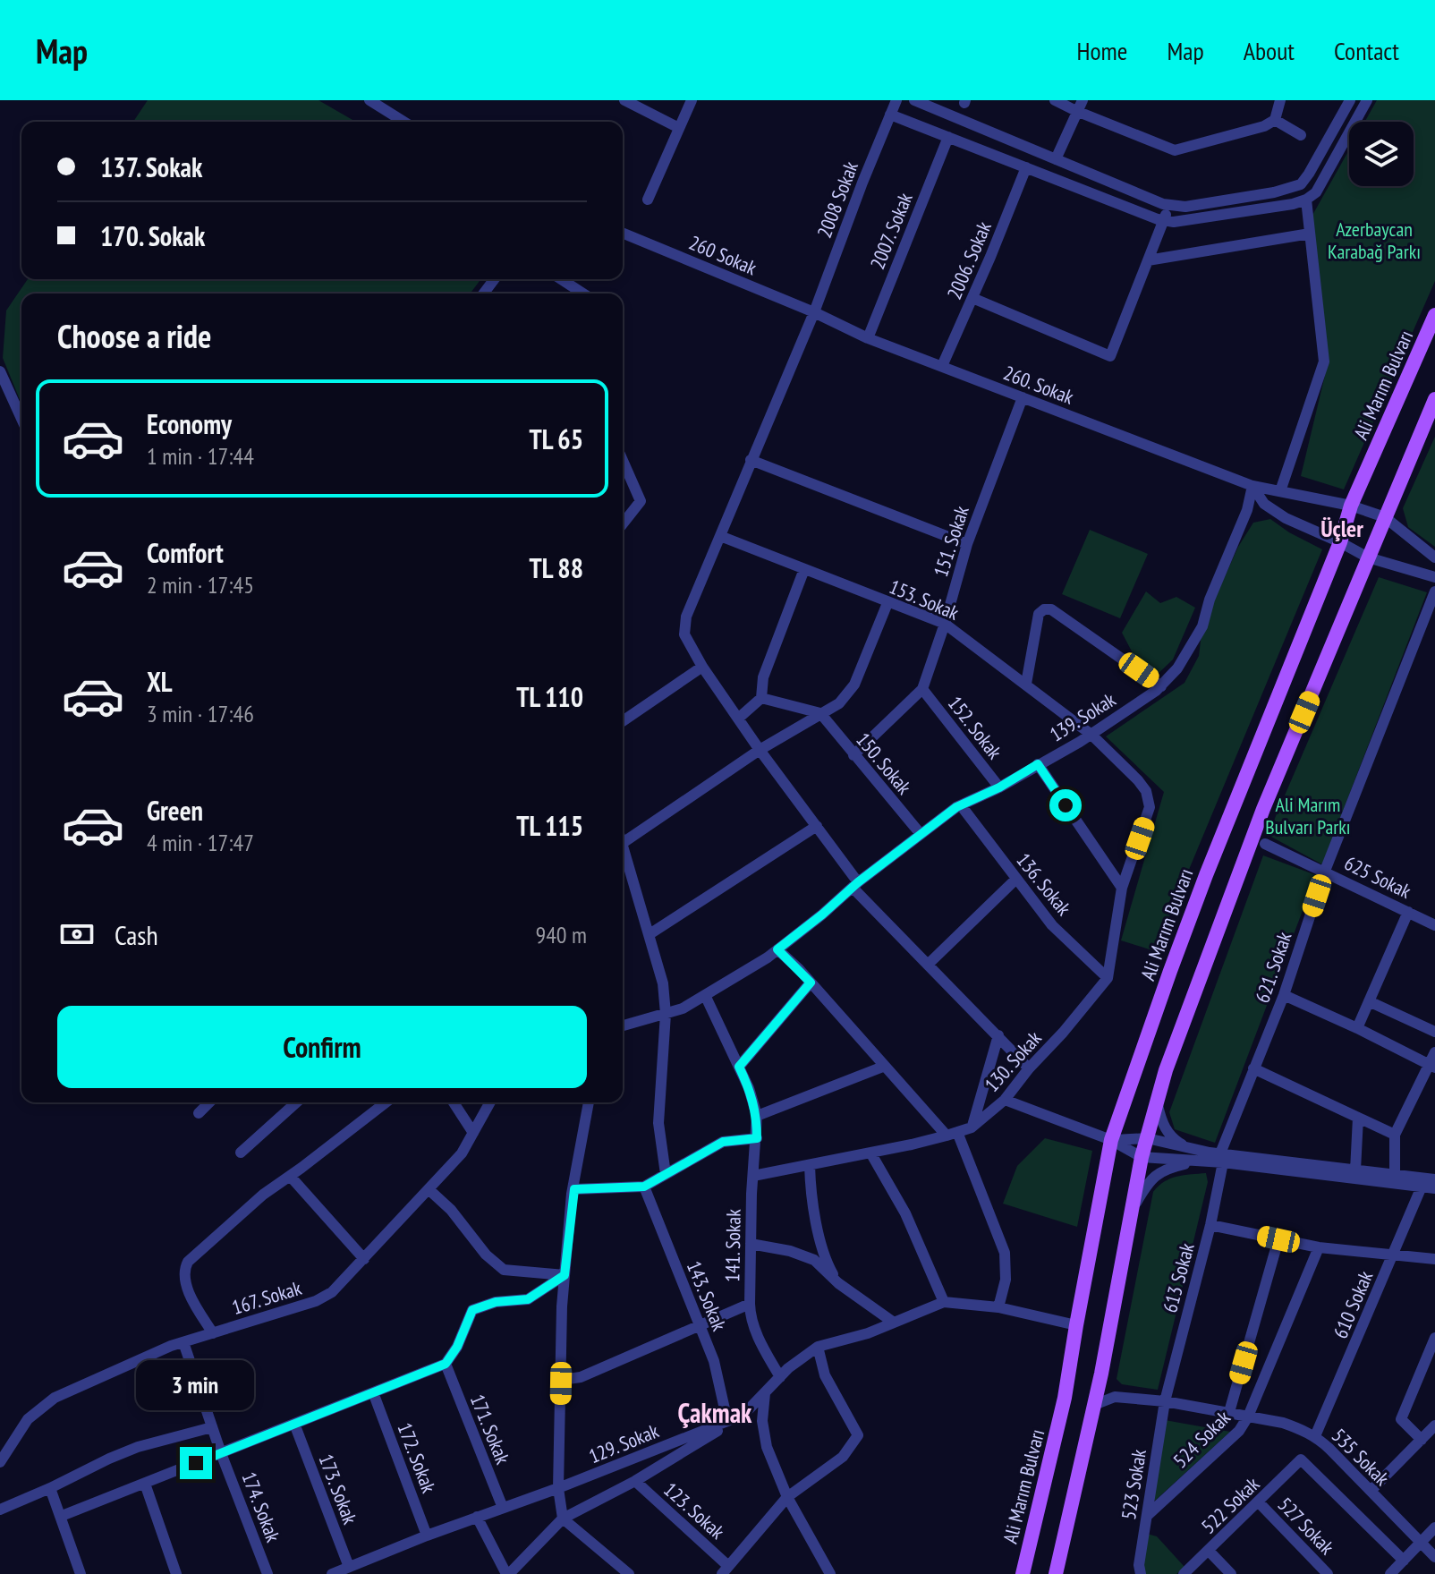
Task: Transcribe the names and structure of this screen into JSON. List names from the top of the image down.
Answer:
{
  "streets": {
    "main road": ["Ali Marım Bulvarı"],
    "street": [
      "2008 Sokak",
      "2007. Sokak",
      "260 Sokak",
      "2006. Sokak",
      "260. Sokak",
      "151. Sokak",
      "153. Sokak",
      "139. Sokak",
      "152. Sokak",
      "150. Sokak",
      "625 Sokak",
      "136. Sokak",
      "621. Sokak",
      "130. Sokak",
      "141. Sokak",
      "613 Sokak",
      "143. Sokak",
      "167. Sokak",
      "610 Sokak",
      "171. Sokak",
      "524 Sokak",
      "129. Sokak",
      "535 Sokak",
      "172. Sokak",
      "523 Sokak",
      "173. Sokak",
      "522 Sokak",
      "174. Sokak",
      "123. Sokak",
      "527 Sokak"
    ]
  },
  "crossings": [
    ["2008 Sokak", "260 Sokak"],
    ["2008 Sokak", "260. Sokak"],
    ["2008 Sokak", "153. Sokak"],
    ["2008 Sokak", "139. Sokak"],
    ["2008 Sokak", "130. Sokak"],
    ["2007. Sokak", "260. Sokak"],
    ["260 Sokak", "260. Sokak"],
    ["2006. Sokak", "260. Sokak"],
    ["260. Sokak", "Ali Marım Bulvarı"],
    ["260. Sokak", "151. Sokak"],
    ["260. Sokak", "139. Sokak"],
    ["Ali Marım Bulvarı", "129. Sokak"],
    ["151. Sokak", "153. Sokak"],
    ["151. Sokak", "152. Sokak"],
    ["151. Sokak", "150. Sokak"],
    ["153. Sokak", "139. Sokak"],
    ["139. Sokak", "152. Sokak"],
    ["139. Sokak", "150. Sokak"],
    ["139. Sokak", "136. Sokak"],
    ["139. Sokak", "141. Sokak"],
    ["625 Sokak", "621. Sokak"],
    ["136. Sokak", "130. Sokak"],
    ["621. Sokak", "613 Sokak"],
    ["130. Sokak", "141. Sokak"],
    ["141. Sokak", "143. Sokak"],
    ["613 Sokak", "535 Sokak"],
    ["613 Sokak", "523 Sokak"],
    ["143. Sokak", "129. Sokak"],
    ["167. Sokak", "174. Sokak"],
    ["610 Sokak", "535 Sokak"],
    ["171. Sokak", "129. Sokak"],
    ["524 Sokak", "535 Sokak"],
    ["524 Sokak", "523 Sokak"],
    ["129. Sokak", "172. Sokak"],
    ["129. Sokak", "173. Sokak"],
    ["535 Sokak", "523 Sokak"],
    ["522 Sokak", "527 Sokak"]
  ],
  "districts": ["Üçler", "Çakmak"],
  "parks": ["Azerbaycan Karabağ Parkı", "Ali Marım Bulvarı Parkı"],
  "page": {
    "header": "Map",
    "nav": [
      "Home",
      "Map",
      "About",
      "Contact"
    ],
    "banner": ["137. Sokak", "170. Sokak"],
    "heading": "Choose a ride",
    "list": [
      {
        "name": "Economy",
        "note": "1 min · 17:44",
        "value": "TL 65"
      },
      {
        "name": "Comfort",
        "note": "2 min · 17:45",
        "value": "TL 88"
      },
      {
        "name": "XL",
        "note": "3 min · 17:46",
        "value": "TL 110"
      },
      {
        "name": "Green",
        "note": "4 min · 17:47",
        "value": "TL 115"
      }
    ],
    "pay": ["Cash", "940 m"],
    "buttons": "Confirm",
    "bubble": "3 min"
  }
}
